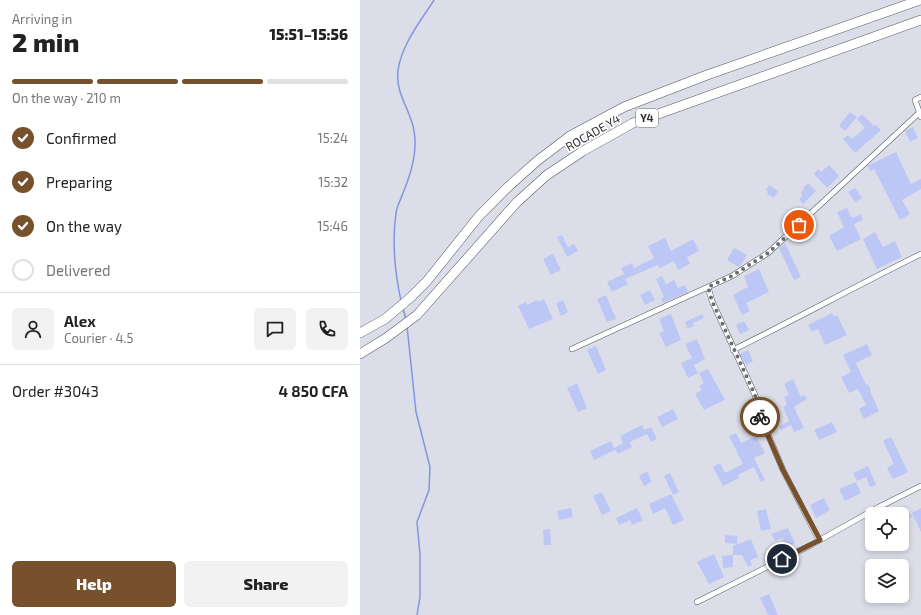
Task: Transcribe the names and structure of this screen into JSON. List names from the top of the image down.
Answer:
{
  "streets": {
    "highway": ["Y4", "ROCADE Y4"]
  },
  "page": {
    "heading": ["2 min", "Arriving in", "15:51–15:56"],
    "panel": [
      "Alex",
      "Courier · 4.5",
      "Order #3043",
      "4 850 CFA"
    ],
    "bar": "On the way · 210 m",
    "list": [
      ["Confirmed", "15:24"],
      ["Preparing", "15:32"],
      ["On the way", "15:46"],
      "Delivered"
    ],
    "buttons": ["Help", "Share"]
  }
}
